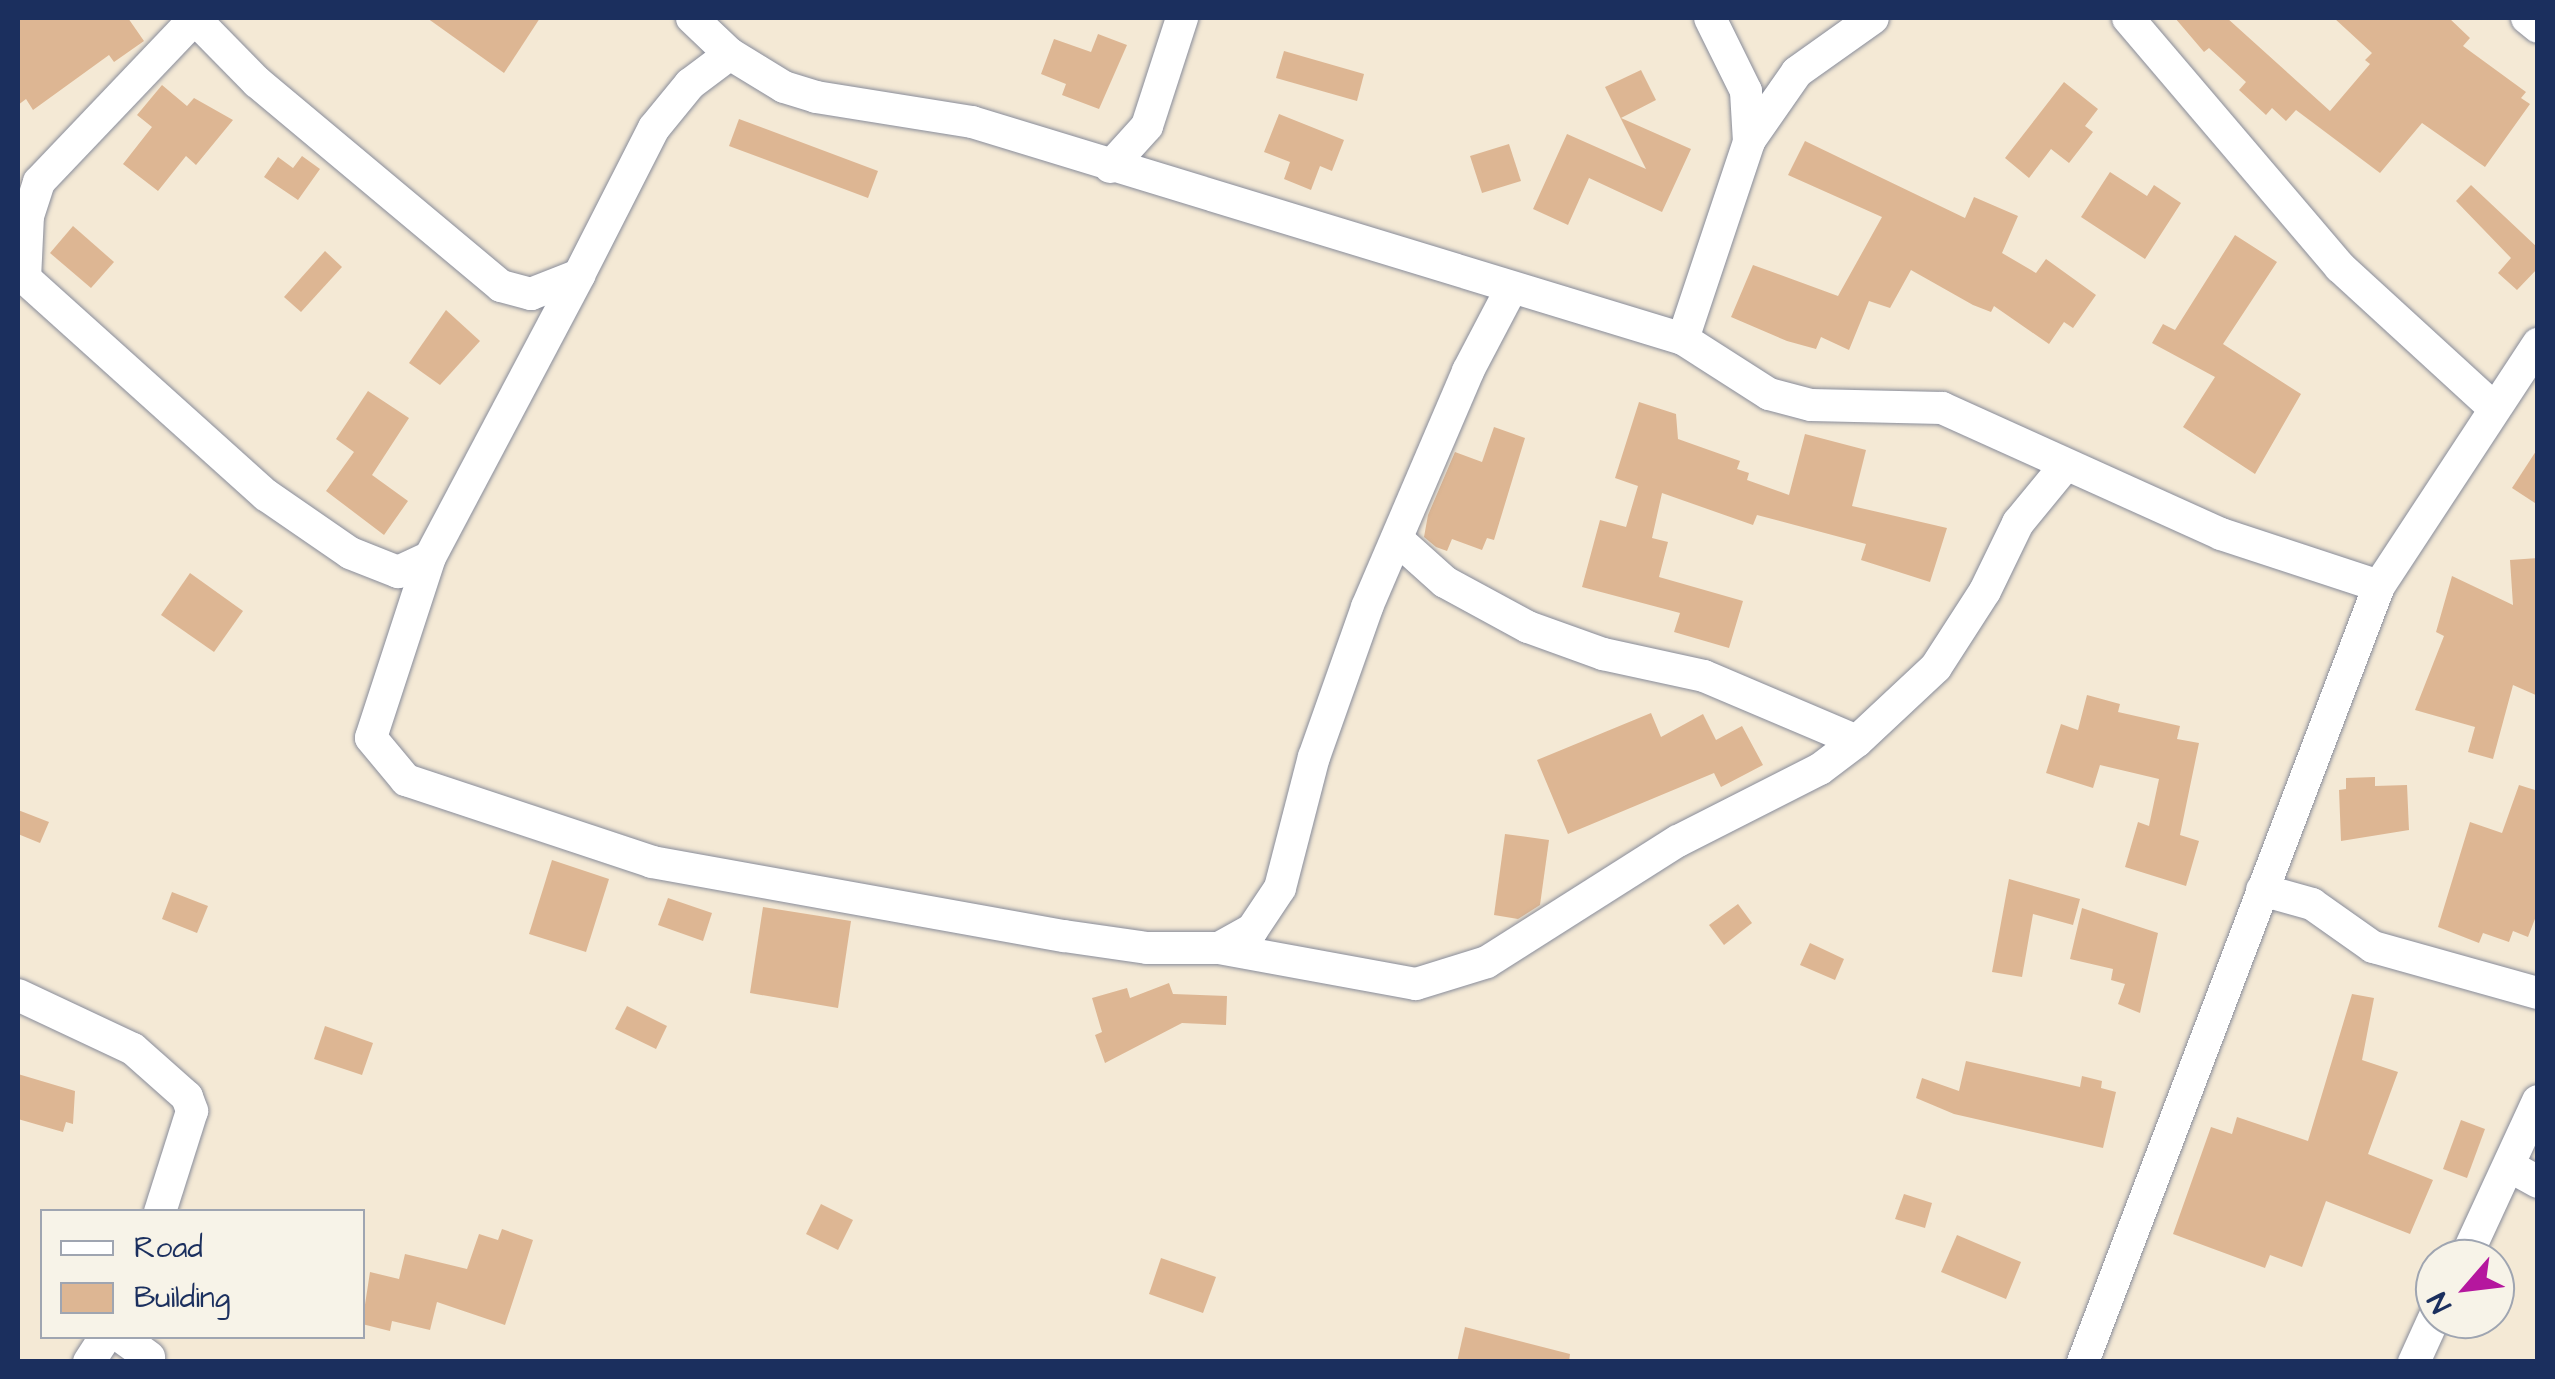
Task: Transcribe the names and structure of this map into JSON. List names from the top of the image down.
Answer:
{
  "legend": ["Road", "Building"],
  "north": "bottom left"
}
